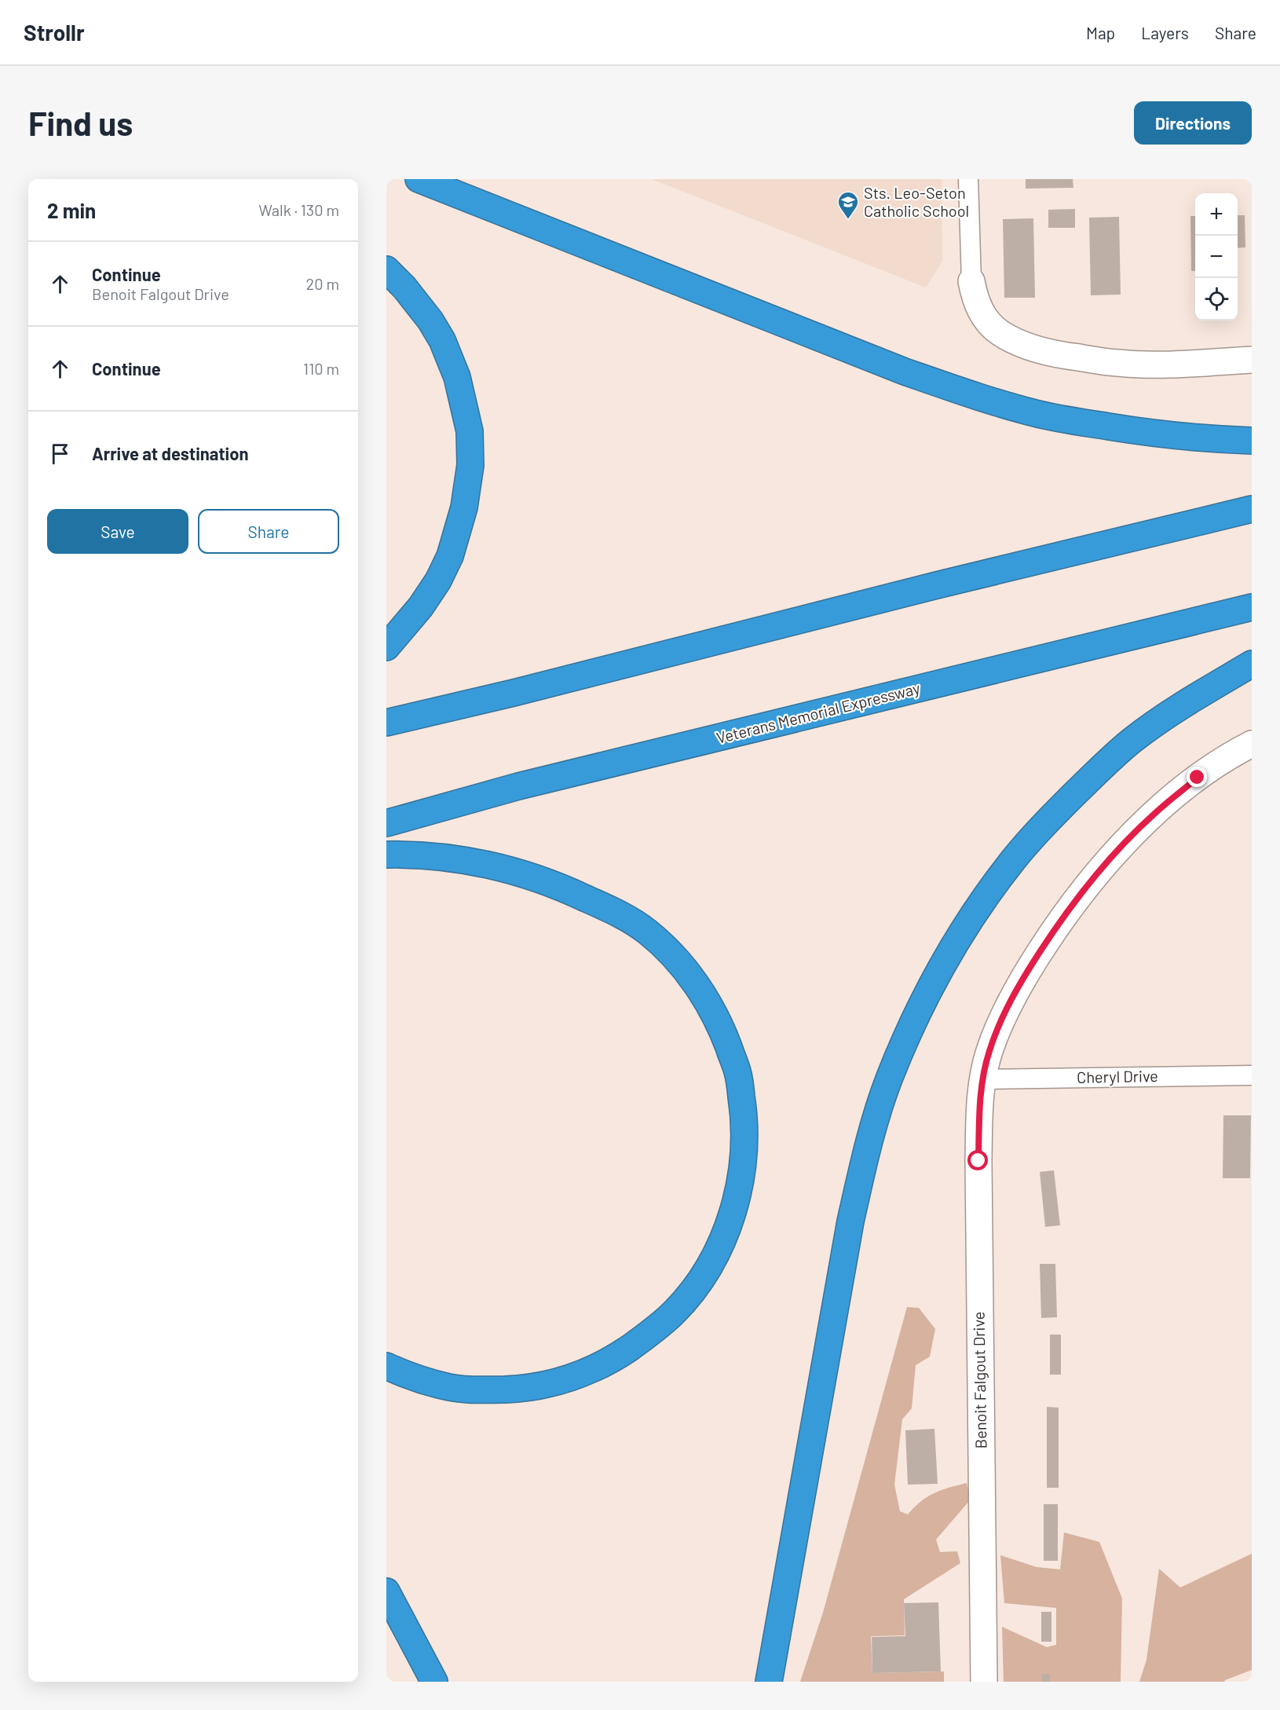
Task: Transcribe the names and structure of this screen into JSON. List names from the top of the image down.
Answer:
{
  "streets": {
    "highway": ["Veterans Memorial Expressway"],
    "street": ["Cheryl Drive", "Benoit Falgout Drive"]
  },
  "crossings": [
    ["Cheryl Drive", "Benoit Falgout Drive"]
  ],
  "places": {
    "school or university": ["Sts. Leo-Seton Catholic School"]
  },
  "page": {
    "header": "Strollr",
    "nav": ["Map", "Layers", "Share"],
    "buttons": [
      "Directions",
      ["Save", "Share"]
    ],
    "title": "Find us",
    "heading": ["2 min", "Walk · 130 m"],
    "map_buttons": ["+", "−"],
    "list": [
      ["Continue", "Benoit Falgout Drive", "20 m"],
      ["Continue", "110 m"],
      "Arrive at destination"
    ]
  }
}
